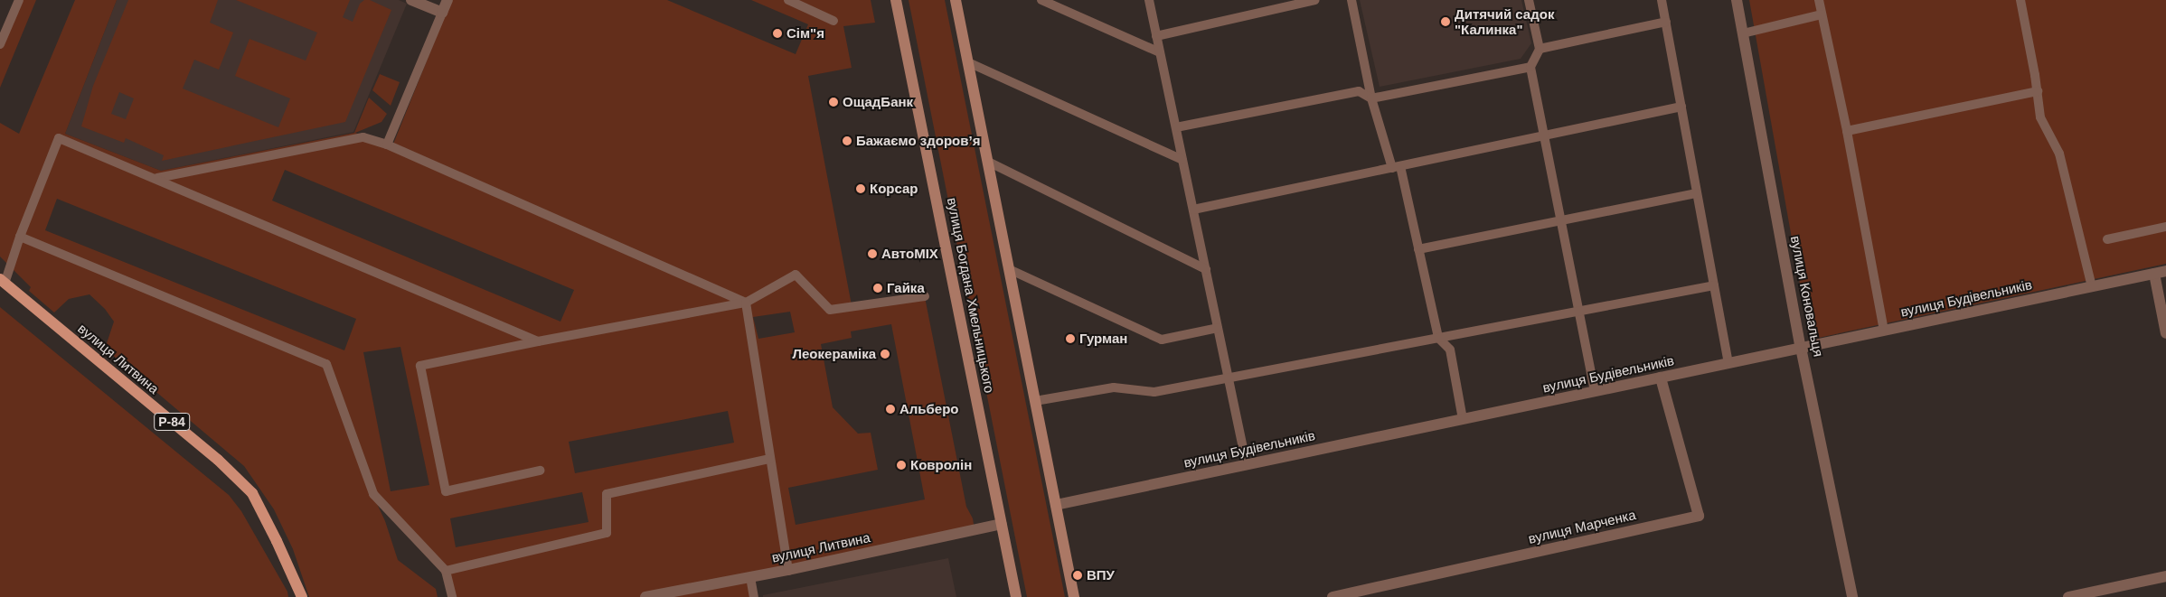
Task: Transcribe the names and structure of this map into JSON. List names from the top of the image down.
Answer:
{
  "streets": {
    "main road": ["вулиця Литвина", "Р-84"],
    "street": [
      "вулиця Богдана Хмельницького",
      "вулиця Коновальця",
      "вулиця Будівельників",
      "вулиця Марченка"
    ]
  },
  "crossings": [
    ["вулиця Богдана Хмельницького", "вулиця Литвина"],
    ["вулиця Коновальця", "вулиця Будівельників"],
    ["вулиця Будівельників", "вулиця Марченка"]
  ],
  "places": [
    "Дитячий садок \"Калинка\"",
    "Сім\"я",
    "ОщадБанк",
    "Бажаємо здоровʼя",
    "Корсар",
    "АвтоMIX",
    "Гайка",
    "Гурман",
    "Леокераміка",
    "Альберо",
    "Ковролін",
    "ВПУ"
  ]
}
